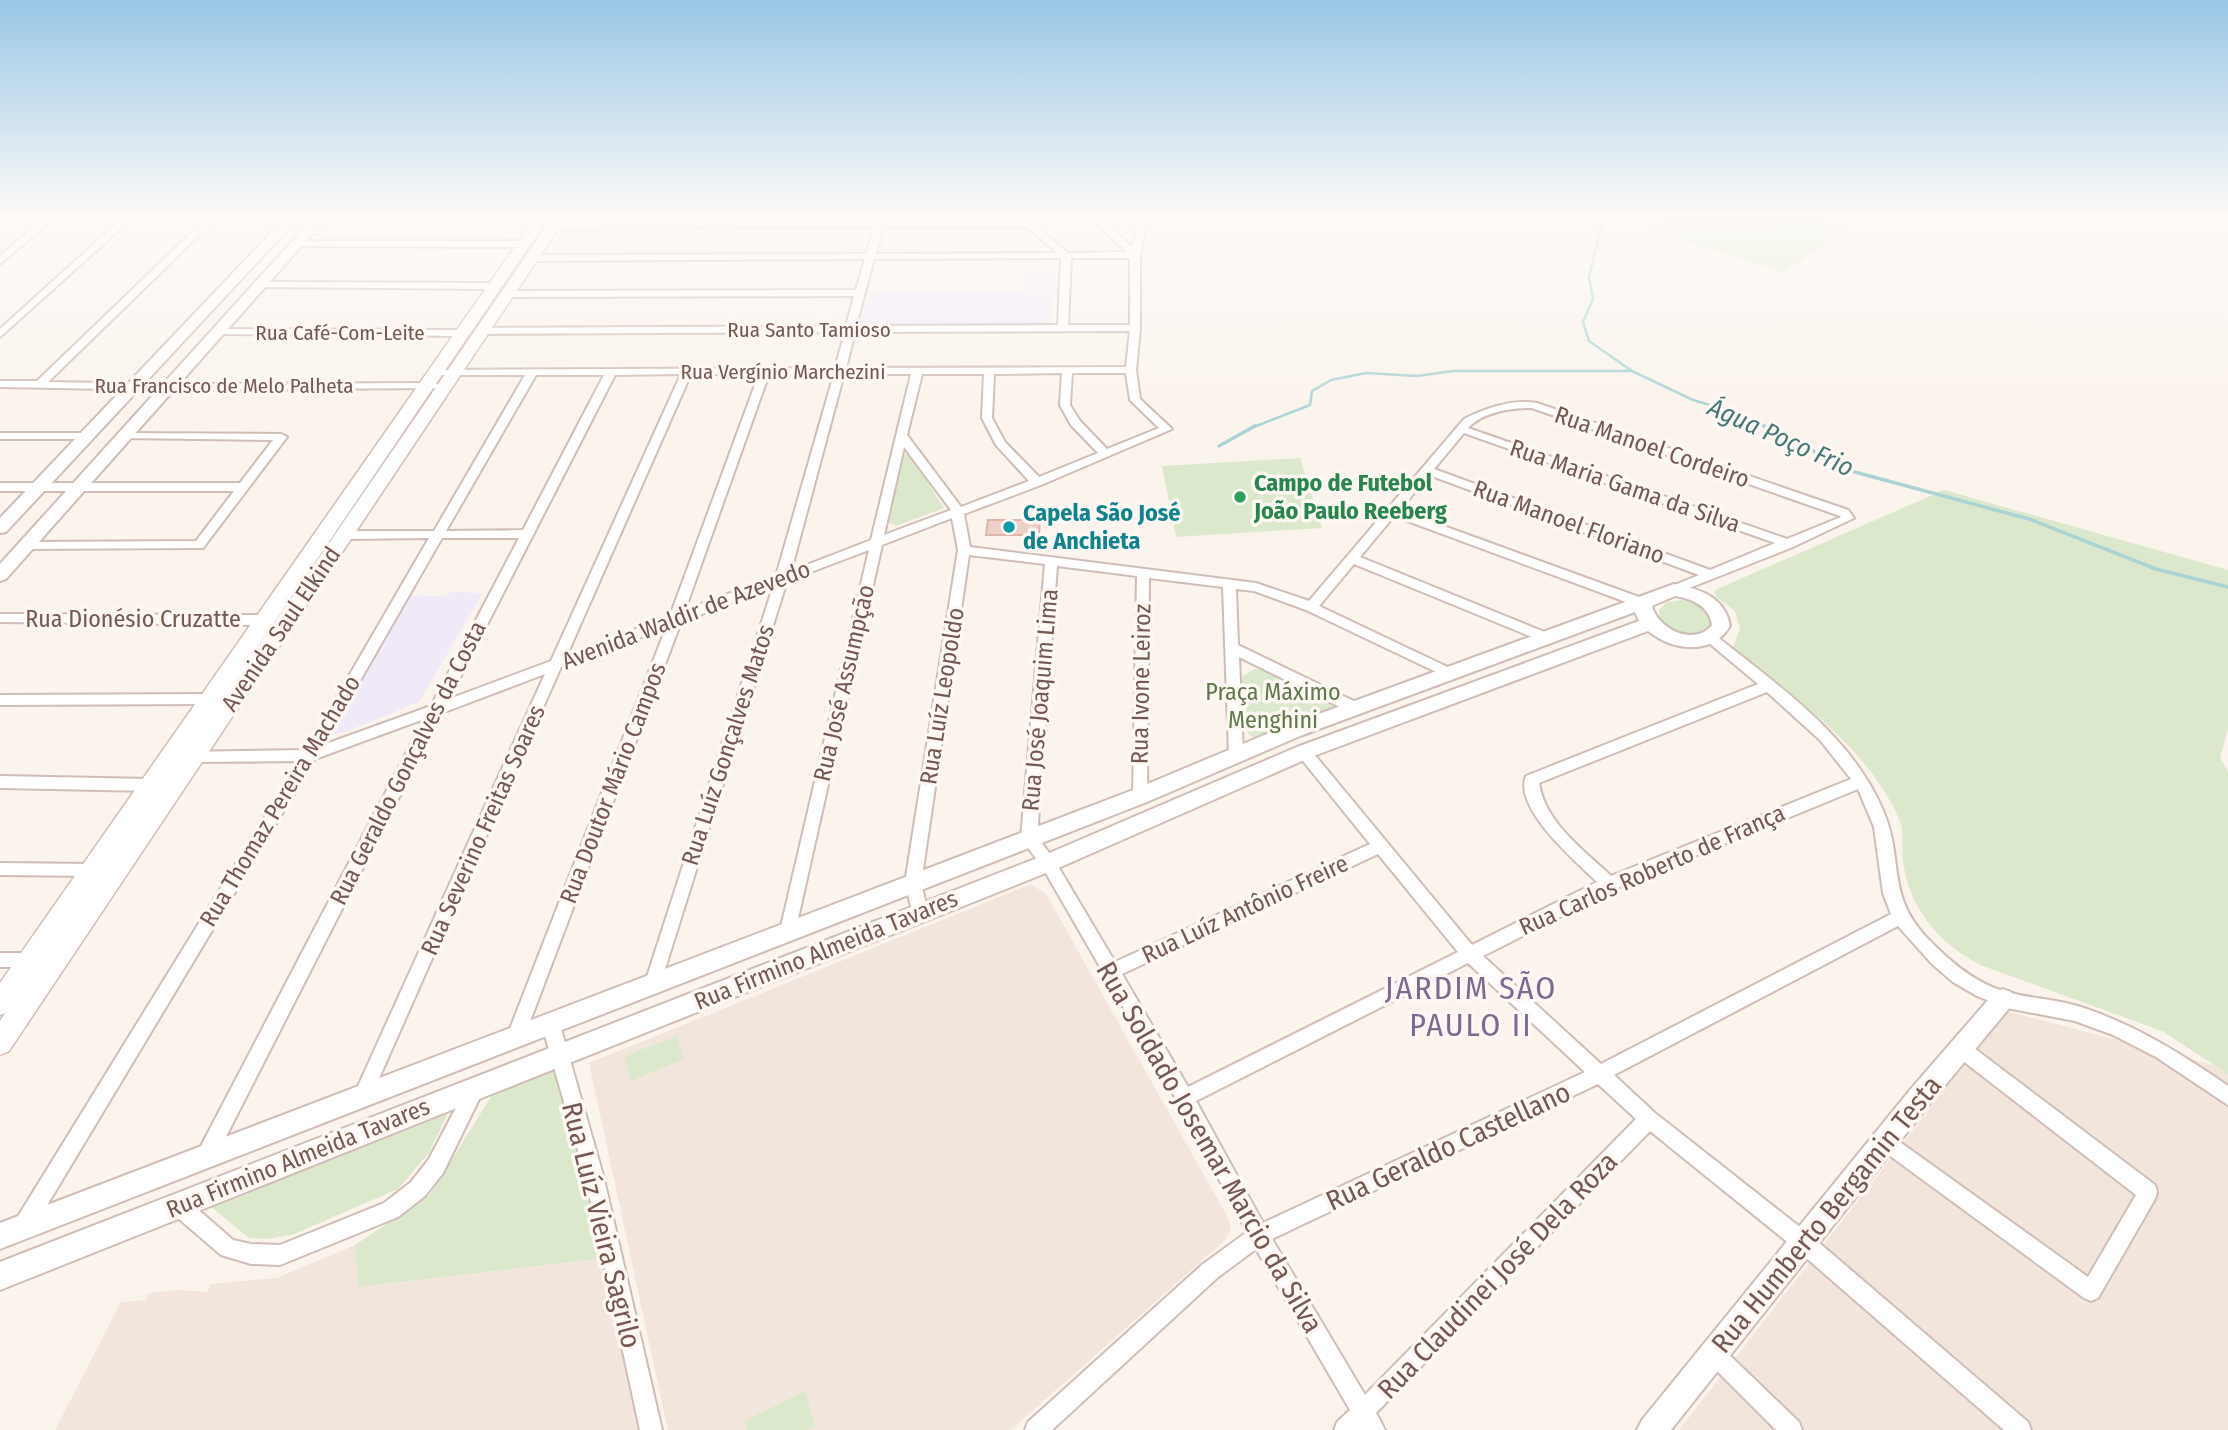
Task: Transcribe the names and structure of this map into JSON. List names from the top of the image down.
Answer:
{
  "streets": {
    "main road": ["Avenida Saul Elkind"],
    "street": [
      "Rua Santo Tamioso",
      "Rua Café-Com-Leite",
      "Rua Vergínio Marchezini",
      "Rua Francisco de Melo Palheta",
      "Rua Manoel Cordeiro",
      "Rua Maria Gama da Silva",
      "Rua Manoel Floriano",
      "Avenida Waldir de Azevedo",
      "Rua Dionésio Cruzatte",
      "Rua José Assumpção",
      "Rua Ivone Leiroz",
      "Rua Luíz Leopoldo",
      "Rua José Joaquim Lima",
      "Rua Luíz Gonçalves Matos",
      "Rua Geraldo Gonçalves da Costa",
      "Rua Doutor Mário Campos",
      "Rua Thomaz Pereira Machado",
      "Rua Severino Freitas Soares",
      "Rua Carlos Roberto de França",
      "Rua Luíz Antônio Freire",
      "Rua Firmino Almeida Tavares",
      "Rua Geraldo Castellano",
      "Rua Soldado Josemar Marcio da Silva",
      "Rua Humberto Bergamin Testa",
      "Rua Luíz Vieira Sagrilo",
      "Rua Claudinei José Dela Roza"
    ]
  },
  "crossings": [
    ["Rua Santo Tamioso", "Avenida Saul Elkind"],
    ["Rua Santo Tamioso", "Rua Luíz Gonçalves Matos"],
    ["Rua Café-Com-Leite", "Avenida Saul Elkind"],
    ["Rua Vergínio Marchezini", "Rua Francisco de Melo Palheta"],
    ["Rua Vergínio Marchezini", "Avenida Waldir de Azevedo"],
    ["Rua Vergínio Marchezini", "Avenida Saul Elkind"],
    ["Rua Vergínio Marchezini", "Rua José Assumpção"],
    ["Rua Vergínio Marchezini", "Rua Luíz Gonçalves Matos"],
    ["Rua Vergínio Marchezini", "Rua Geraldo Gonçalves da Costa"],
    ["Rua Vergínio Marchezini", "Rua Doutor Mário Campos"],
    ["Rua Vergínio Marchezini", "Rua Thomaz Pereira Machado"],
    ["Rua Vergínio Marchezini", "Rua Severino Freitas Soares"],
    ["Rua Francisco de Melo Palheta", "Avenida Saul Elkind"],
    ["Rua Manoel Cordeiro", "Rua Maria Gama da Silva"],
    ["Rua Manoel Cordeiro", "Rua Manoel Floriano"],
    ["Rua Manoel Cordeiro", "Rua Firmino Almeida Tavares"],
    ["Rua Maria Gama da Silva", "Rua Firmino Almeida Tavares"],
    ["Rua Manoel Floriano", "Rua Firmino Almeida Tavares"],
    ["Avenida Waldir de Azevedo", "Avenida Saul Elkind"],
    ["Avenida Waldir de Azevedo", "Rua José Assumpção"],
    ["Avenida Waldir de Azevedo", "Rua Luíz Leopoldo"],
    ["Avenida Waldir de Azevedo", "Rua Luíz Gonçalves Matos"],
    ["Avenida Waldir de Azevedo", "Rua Geraldo Gonçalves da Costa"],
    ["Avenida Waldir de Azevedo", "Rua Doutor Mário Campos"],
    ["Avenida Waldir de Azevedo", "Rua Thomaz Pereira Machado"],
    ["Avenida Waldir de Azevedo", "Rua Severino Freitas Soares"],
    ["Rua Dionésio Cruzatte", "Avenida Saul Elkind"],
    ["Rua José Assumpção", "Rua Firmino Almeida Tavares"],
    ["Rua Ivone Leiroz", "Rua Firmino Almeida Tavares"],
    ["Rua Luíz Leopoldo", "Rua Firmino Almeida Tavares"],
    ["Rua José Joaquim Lima", "Rua Firmino Almeida Tavares"],
    ["Rua José Joaquim Lima", "Rua Soldado Josemar Marcio da Silva"],
    ["Rua Luíz Gonçalves Matos", "Rua Firmino Almeida Tavares"],
    ["Rua Geraldo Gonçalves da Costa", "Rua Firmino Almeida Tavares"],
    ["Rua Doutor Mário Campos", "Rua Firmino Almeida Tavares"],
    ["Rua Thomaz Pereira Machado", "Rua Firmino Almeida Tavares"],
    ["Rua Severino Freitas Soares", "Rua Firmino Almeida Tavares"],
    ["Rua Carlos Roberto de França", "Rua Soldado Josemar Marcio da Silva"],
    ["Rua Luíz Antônio Freire", "Rua Soldado Josemar Marcio da Silva"],
    ["Rua Firmino Almeida Tavares", "Rua Soldado Josemar Marcio da Silva"],
    ["Rua Firmino Almeida Tavares", "Rua Luíz Vieira Sagrilo"],
    ["Rua Geraldo Castellano", "Rua Soldado Josemar Marcio da Silva"],
    ["Rua Soldado Josemar Marcio da Silva", "Rua Claudinei José Dela Roza"]
  ],
  "districts": ["JARDIM SÃO PAULO II"],
  "water": ["Água Poço Frio"],
  "parks": ["Praça Máximo Menghini"],
  "places": ["Campo de Futebol João Paulo Reeberg", "Capela São José de Anchieta"]
}
